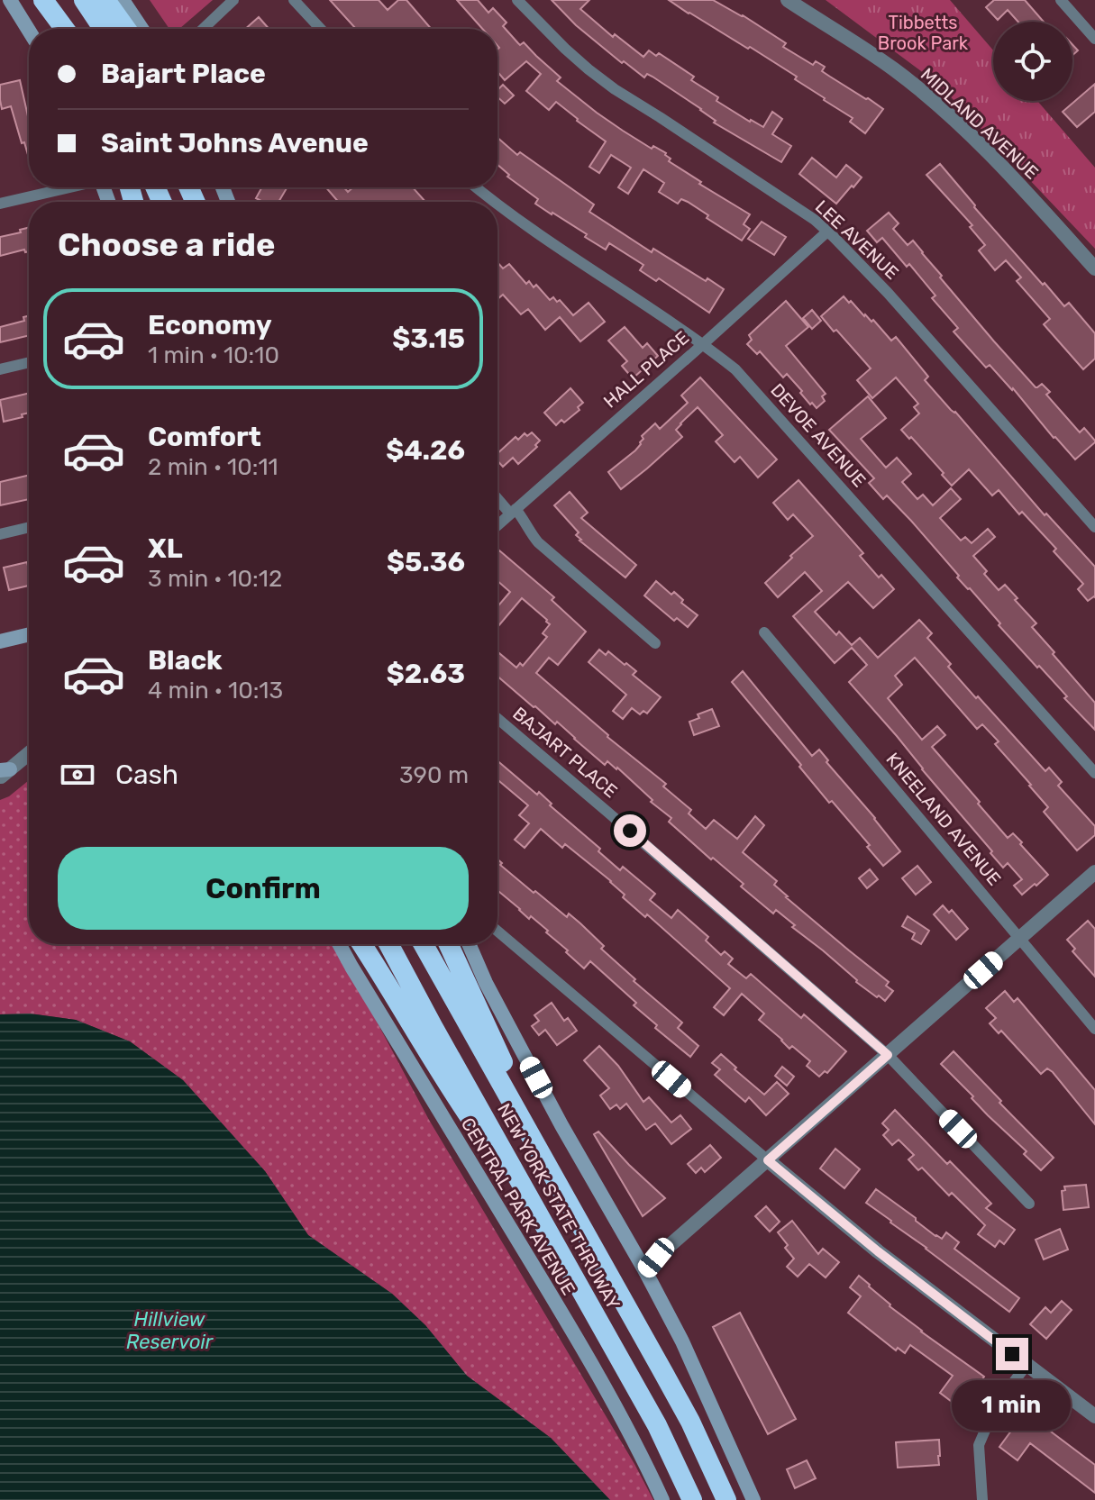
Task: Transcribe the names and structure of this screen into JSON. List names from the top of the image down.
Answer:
{
  "streets": {
    "highway": ["NEW YORK STATE THRUWAY"],
    "main road": ["CENTRAL PARK AVENUE"],
    "street": [
      "MIDLAND AVENUE",
      "LEE AVENUE",
      "HALL PLACE",
      "DEVOE AVENUE",
      "BAJART PLACE",
      "KNEELAND AVENUE"
    ]
  },
  "crossings": [
    ["LEE AVENUE", "HALL PLACE"],
    ["HALL PLACE", "DEVOE AVENUE"]
  ],
  "water": ["Hillview Reservoir"],
  "parks": ["Tibbetts Brook Park"],
  "page": {
    "banner": ["Bajart Place", "Saint Johns Avenue"],
    "heading": "Choose a ride",
    "list": [
      {
        "name": "Economy",
        "note": "1 min · 10:10",
        "value": "$3.15"
      },
      {
        "name": "Comfort",
        "note": "2 min · 10:11",
        "value": "$4.26"
      },
      {
        "name": "XL",
        "note": "3 min · 10:12",
        "value": "$5.36"
      },
      {
        "name": "Black",
        "note": "4 min · 10:13",
        "value": "$2.63"
      }
    ],
    "pay": ["Cash", "390 m"],
    "buttons": "Confirm",
    "bubble": "1 min"
  }
}
